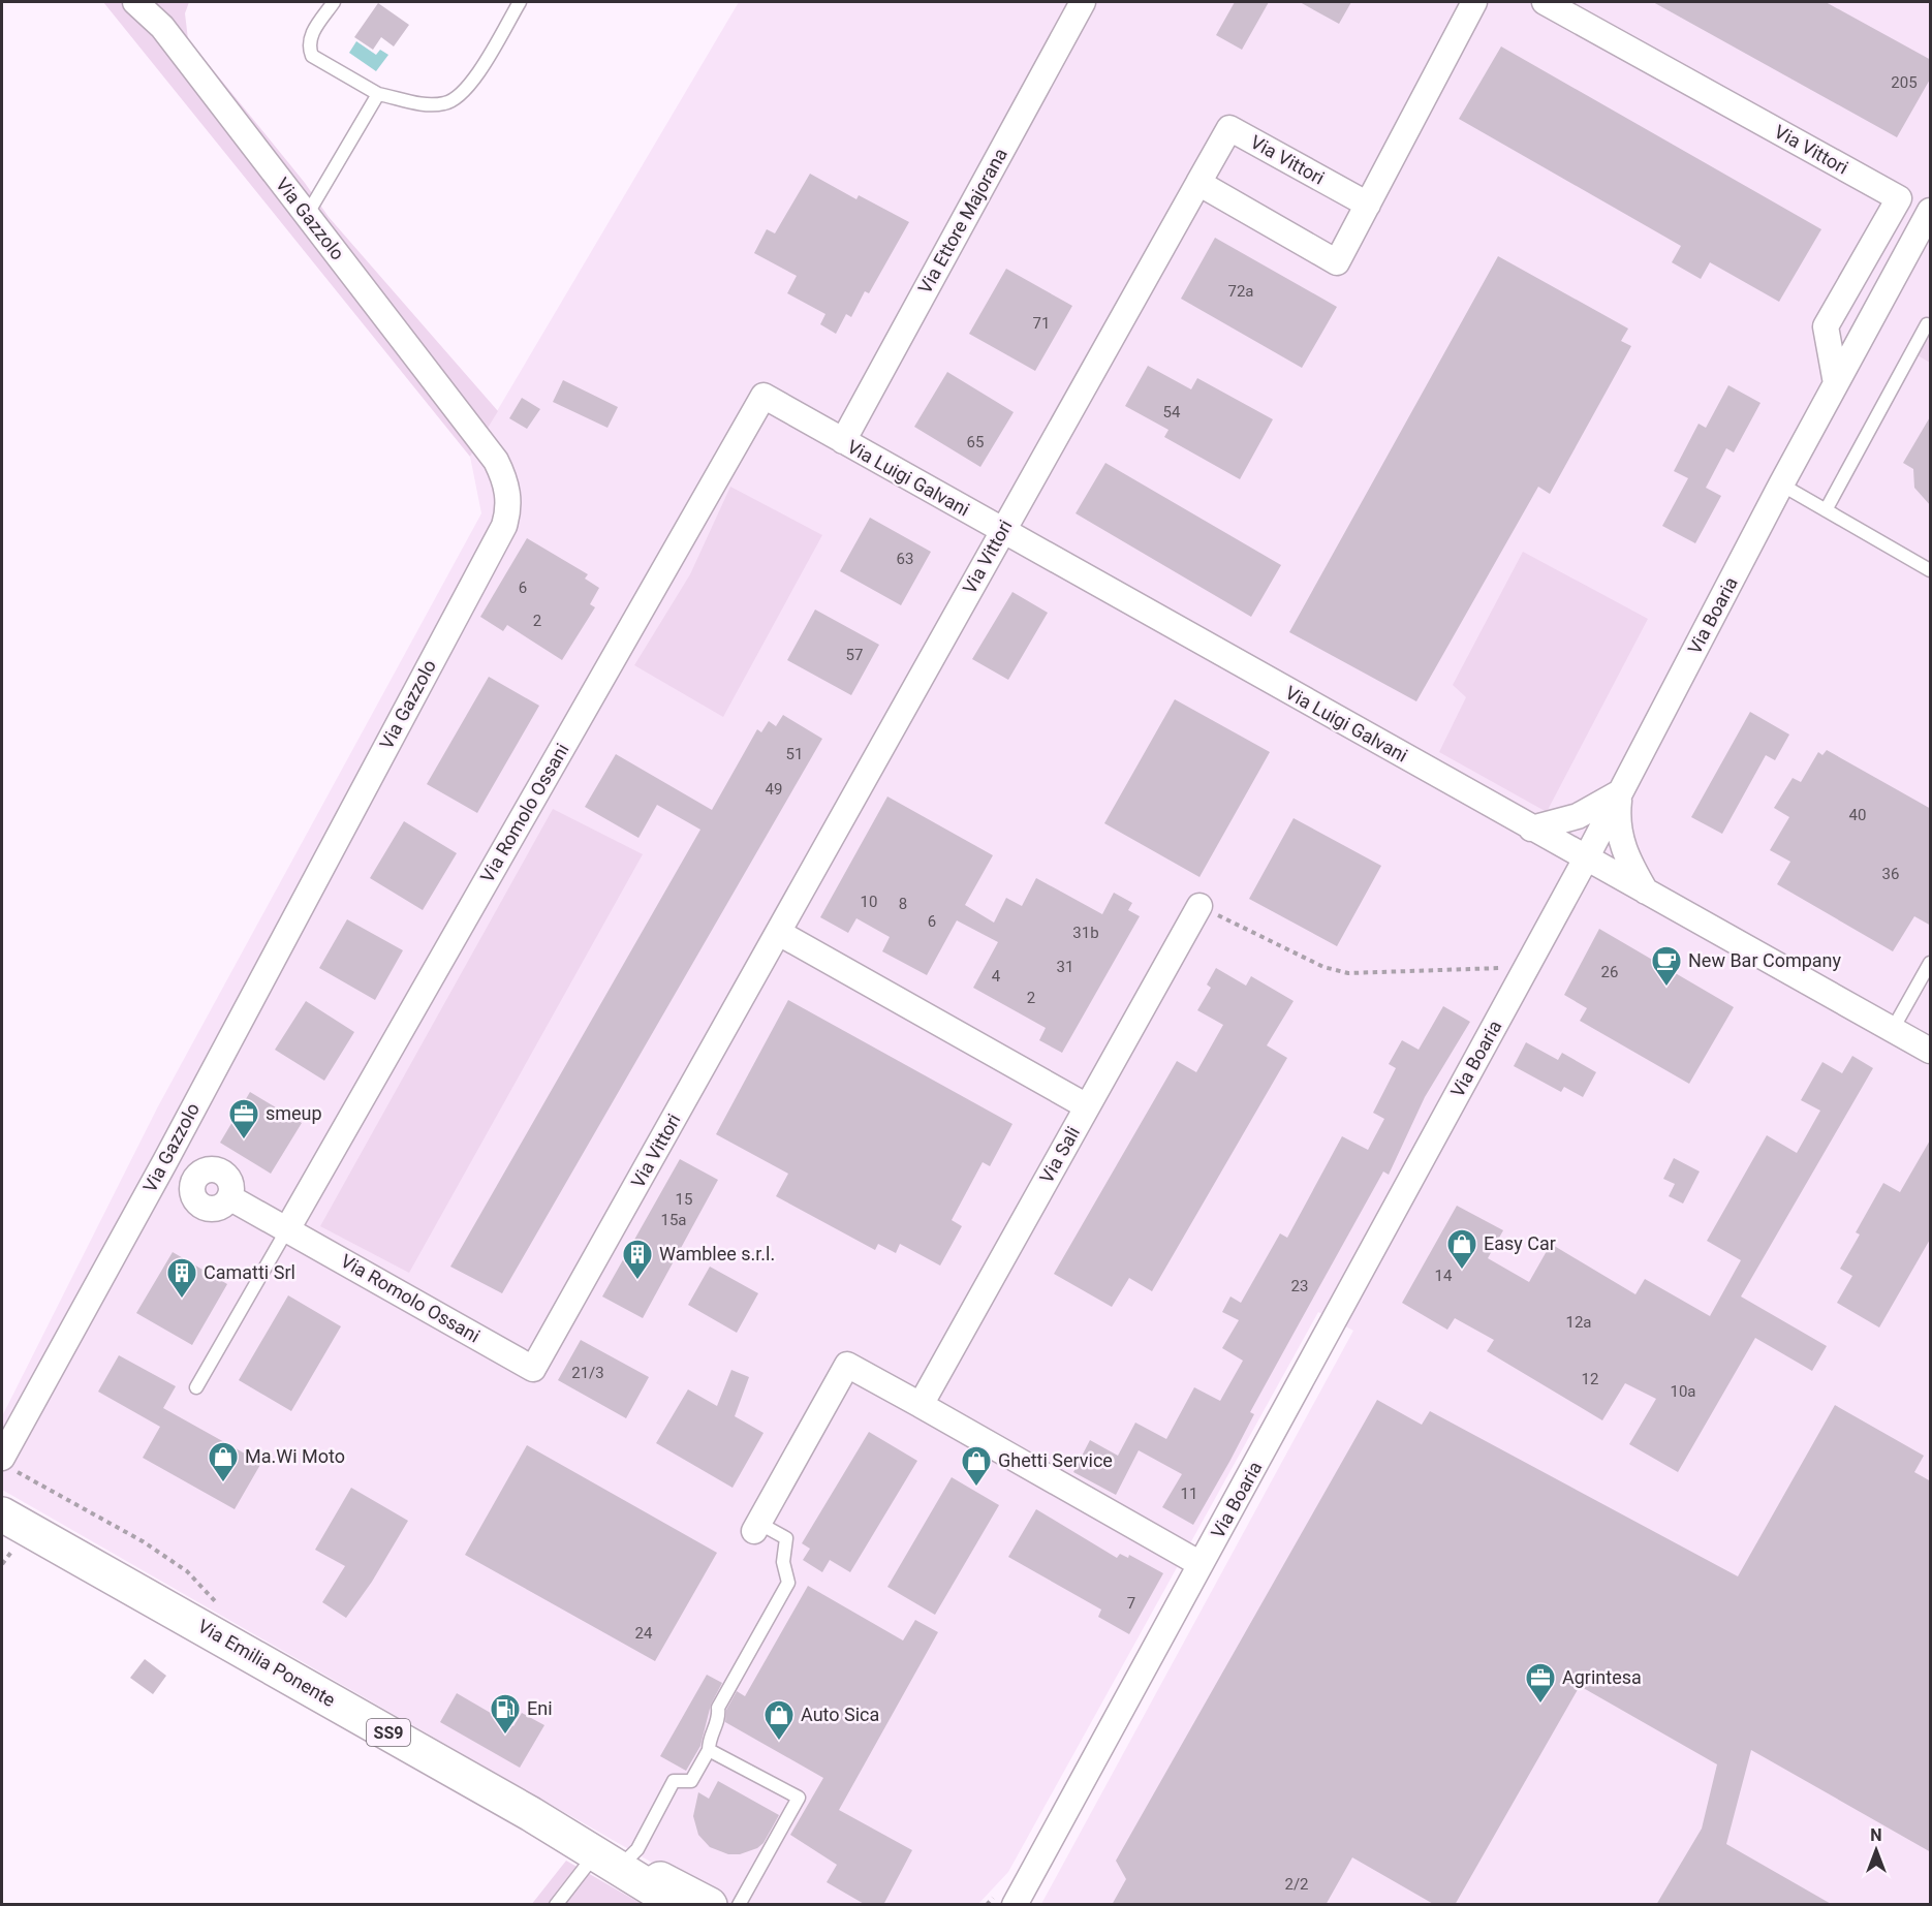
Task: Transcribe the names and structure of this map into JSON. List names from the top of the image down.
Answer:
{
  "streets": {
    "main road": ["Via Emilia Ponente", "SS9"],
    "street": [
      "Via Vittori",
      "Via Gazzolo",
      "Via Ettore Majorana",
      "Via Luigi Galvani",
      "Via Boaria",
      "Via Romolo Ossani",
      "Via Sali"
    ]
  },
  "crossings": [
    ["Via Vittori", "Via Luigi Galvani"],
    ["Via Vittori", "Via Boaria"],
    ["Via Vittori", "Via Romolo Ossani"],
    ["Via Gazzolo", "Via Romolo Ossani"],
    ["Via Ettore Majorana", "Via Luigi Galvani"],
    ["Via Luigi Galvani", "Via Boaria"],
    ["Via Luigi Galvani", "Via Romolo Ossani"]
  ],
  "places": {
    "cafe": ["New Bar Company"],
    "office": ["smeup", "Agrintesa"],
    "shop": [
      "Easy Car",
      "Ma.Wi Moto",
      "Ghetti Service",
      "Auto Sica"
    ],
    "building": ["Wamblee s.r.l.", "Camatti Srl"],
    "fuel station": ["Eni"]
  },
  "house_numbers": [
    "205",
    "72a",
    "71",
    "54",
    "65",
    "63",
    "6",
    "2",
    "57",
    "51",
    "49",
    "40",
    "36",
    "10",
    "8",
    "6",
    "31b",
    "31",
    "26",
    "4",
    "2",
    "15",
    "15a",
    "14",
    "23",
    "12a",
    "21/3",
    "12",
    "10a",
    "11",
    "7",
    "24",
    "2/2"
  ],
  "north": "top"
}
